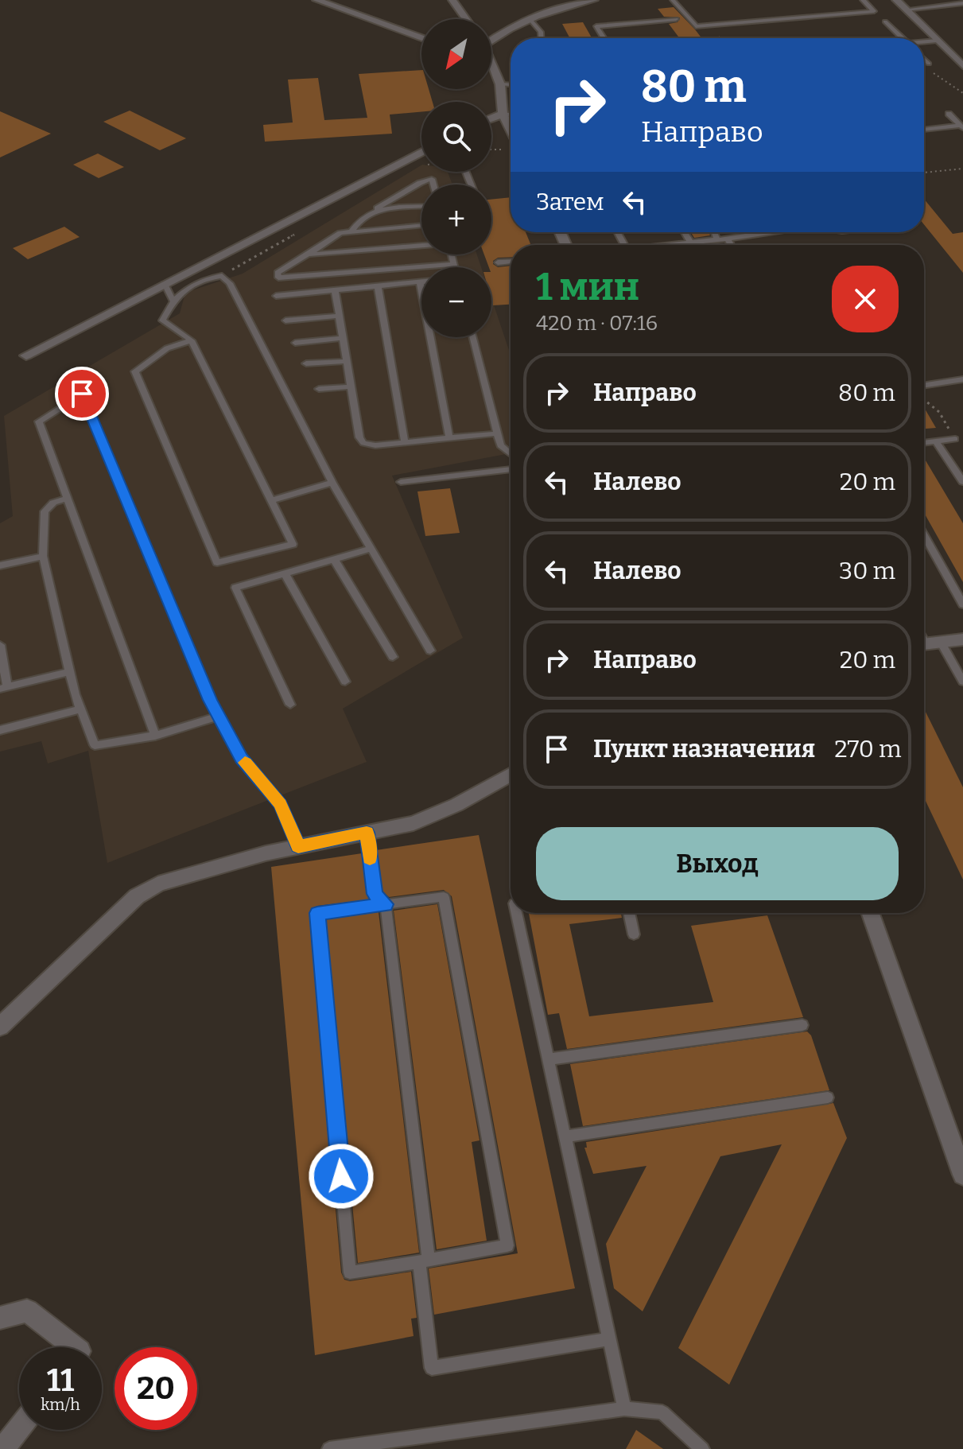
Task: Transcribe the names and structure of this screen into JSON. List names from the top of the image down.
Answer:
{
  "north": "bottom left",
  "page": {
    "map_buttons": ["+", "−"],
    "turn": ["80 m", "Направо"],
    "then": "Затем",
    "heading": ["1 мин", "420 m · 07:16"],
    "list": [
      {
        "name": "Направо",
        "value": "80 m"
      },
      {
        "name": "Налево",
        "value": "20 m"
      },
      {
        "name": "Налево",
        "value": "30 m"
      },
      {
        "name": "Направо",
        "value": "20 m"
      },
      {
        "name": "Пункт назначения",
        "value": "270 m"
      }
    ],
    "buttons": "Выход",
    "speed": "11 km/h",
    "limit": "20"
  }
}
